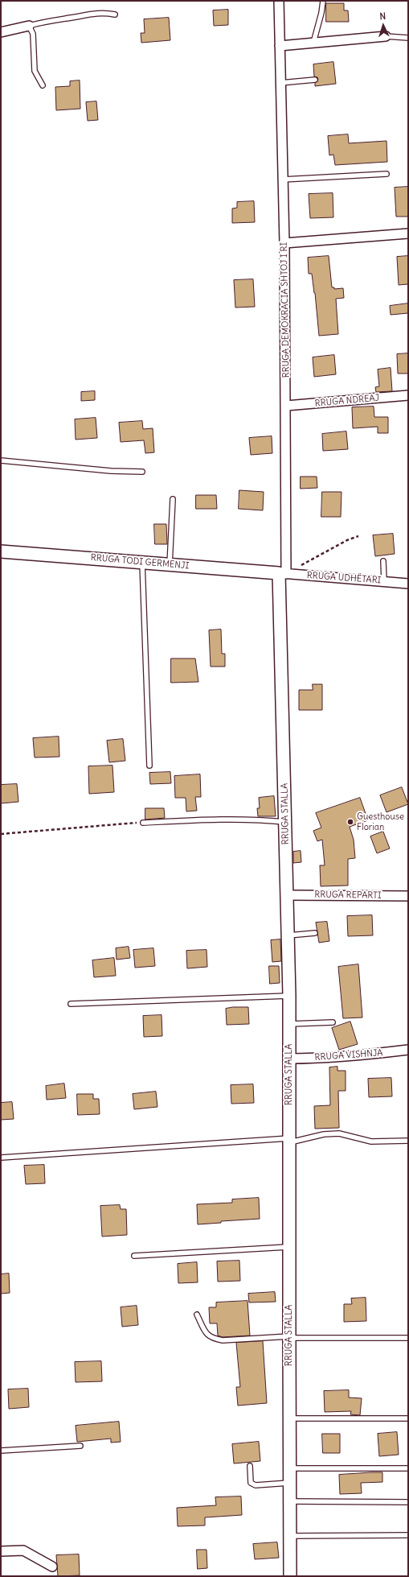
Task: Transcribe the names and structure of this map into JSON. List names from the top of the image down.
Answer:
{
  "streets": {
    "street": [
      "RRUGA DEMOKRACIA SHTOJ I RI",
      "RRUGA NDREAJ",
      "RRUGA TODI GERMENJI",
      "RRUGA UDHËTARI",
      "RRUGA STALLA",
      "RRUGA REPARTI",
      "RRUGA VISHNJA"
    ]
  },
  "crossings": [
    ["RRUGA DEMOKRACIA SHTOJ I RI", "RRUGA NDREAJ"],
    ["RRUGA DEMOKRACIA SHTOJ I RI", "RRUGA TODI GERMENJI"],
    ["RRUGA DEMOKRACIA SHTOJ I RI", "RRUGA UDHËTARI"],
    ["RRUGA DEMOKRACIA SHTOJ I RI", "RRUGA STALLA"],
    ["RRUGA TODI GERMENJI", "RRUGA UDHËTARI"],
    ["RRUGA TODI GERMENJI", "RRUGA STALLA"],
    ["RRUGA UDHËTARI", "RRUGA STALLA"],
    ["RRUGA STALLA", "RRUGA REPARTI"],
    ["RRUGA STALLA", "RRUGA VISHNJA"]
  ],
  "places": ["Guesthouse Florian"],
  "north": "top"
}
